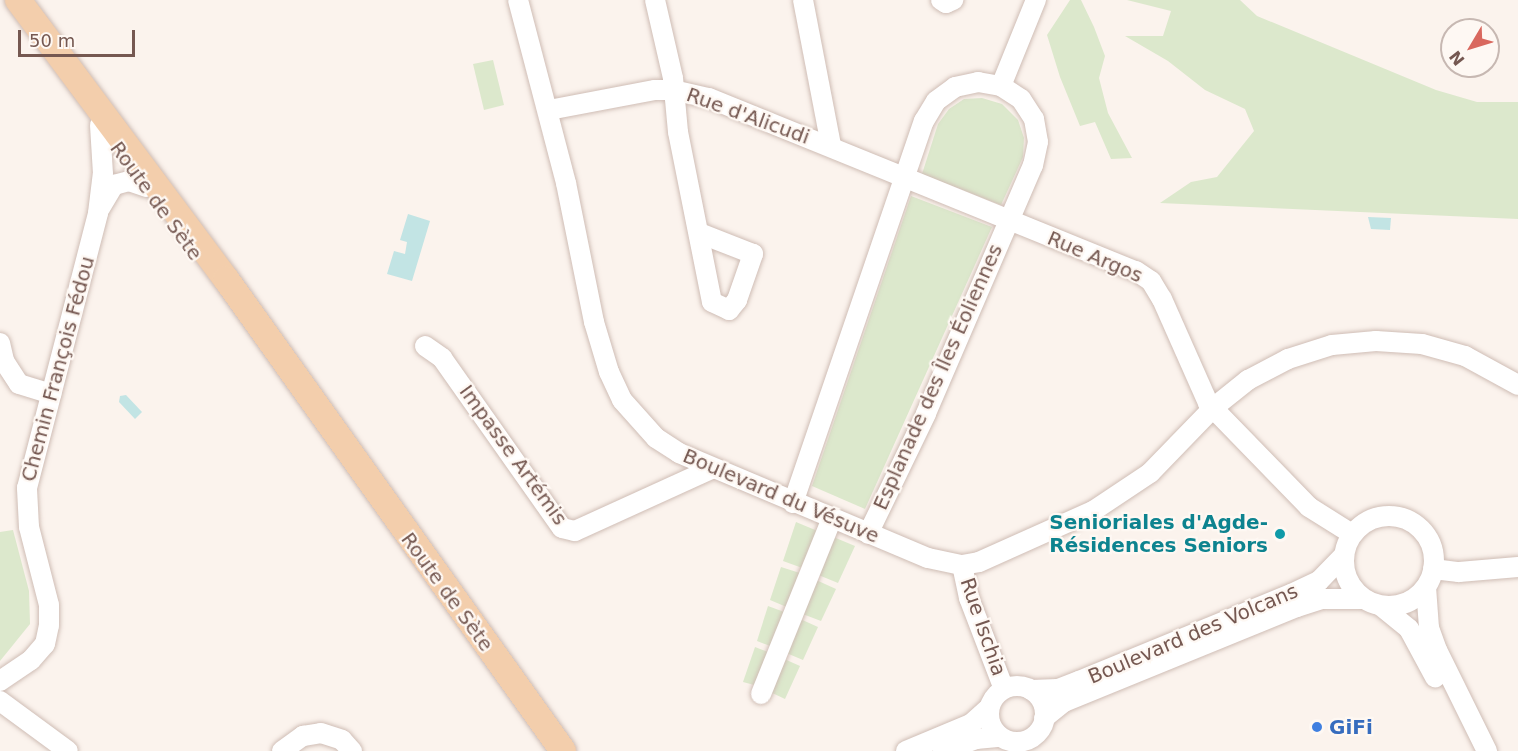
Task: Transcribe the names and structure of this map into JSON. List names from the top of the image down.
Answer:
{
  "streets": {
    "main road": ["Route de Sète"],
    "street": [
      "Rue d'Alicudi",
      "Rue Argos",
      "Chemin François Fédou",
      "Esplanade des Îles Éoliennes",
      "Impasse Artémis",
      "Boulevard du Vésuve",
      "Rue Ischia",
      "Boulevard des Volcans"
    ]
  },
  "crossings": [
    ["Rue d'Alicudi", "Rue Argos"],
    ["Rue d'Alicudi", "Esplanade des Îles Éoliennes"],
    ["Rue d'Alicudi", "Boulevard du Vésuve"],
    ["Route de Sète", "Chemin François Fédou"],
    ["Rue Argos", "Esplanade des Îles Éoliennes"],
    ["Rue Argos", "Boulevard du Vésuve"],
    ["Rue Argos", "Boulevard des Volcans"],
    ["Esplanade des Îles Éoliennes", "Boulevard du Vésuve"],
    ["Impasse Artémis", "Boulevard du Vésuve"],
    ["Boulevard du Vésuve", "Rue Ischia"],
    ["Rue Ischia", "Boulevard des Volcans"]
  ],
  "places": ["Senioriales d'Agde- Résidences Seniors", "GiFi"],
  "scale_bar": "50 m",
  "north": "bottom left"
}
